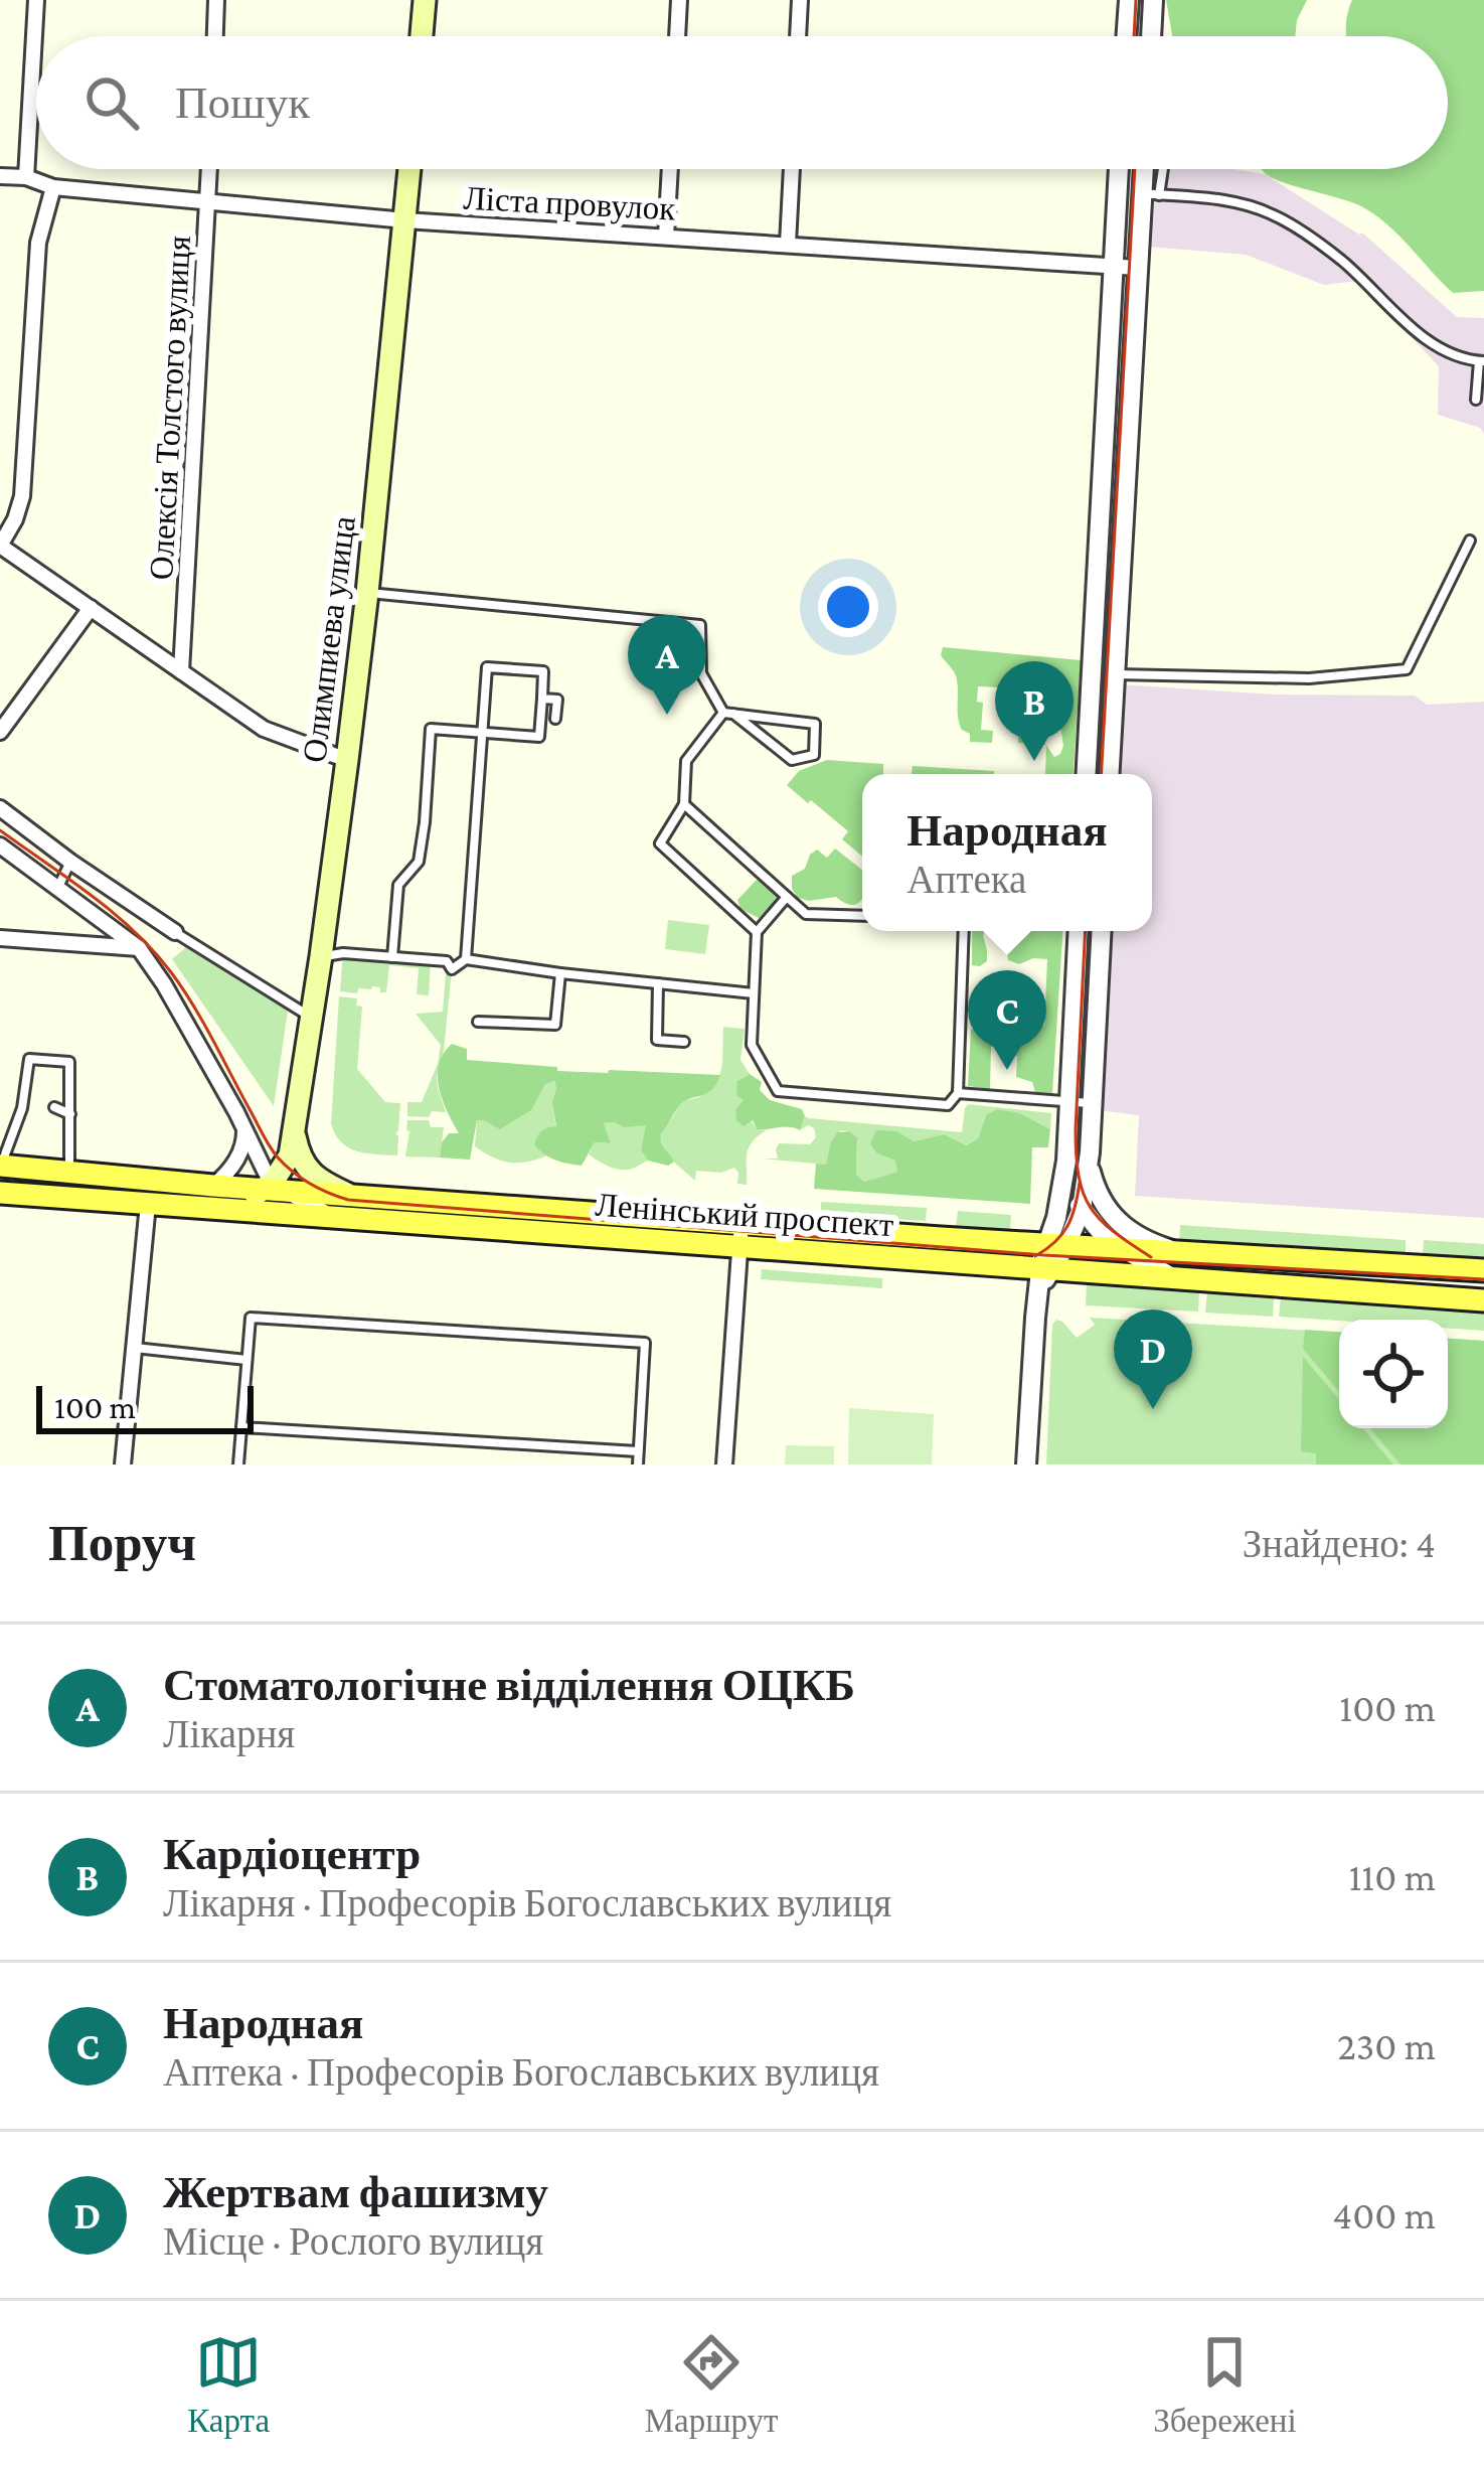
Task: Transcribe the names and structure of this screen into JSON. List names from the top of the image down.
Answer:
{
  "streets": {
    "main road": ["Олимпиева улица", "Ленінський проспект"],
    "street": ["Ліста провулок", "Олексія Толстого вулиця"]
  },
  "crossings": [
    ["Ліста провулок", "Олексія Толстого вулиця"],
    ["Ліста провулок", "Олимпиева улица"]
  ],
  "scale_bar": "100 m",
  "page": {
    "search": "Пошук",
    "pins": [
      "A",
      "B",
      "C",
      "D"
    ],
    "popup": ["Народная", "Аптека"],
    "scale": "100 m",
    "heading": ["Поруч", "Знайдено: 4"],
    "list": [
      {
        "mark": "A",
        "name": "Стоматологічне відділення ОЦКБ",
        "note": "Лікарня",
        "value": "100 m"
      },
      {
        "mark": "B",
        "name": "Кардіоцентр",
        "note": "Лікарня · Професорів Богославських вулиця",
        "value": "110 m"
      },
      {
        "mark": "C",
        "name": "Народная",
        "note": "Аптека · Професорів Богославських вулиця",
        "value": "230 m"
      },
      {
        "mark": "D",
        "name": "Жертвам фашизму",
        "note": "Місце · Рослого вулиця",
        "value": "400 m"
      }
    ],
    "nav": ["Карта", "Маршрут", "Збережені"]
  }
}
